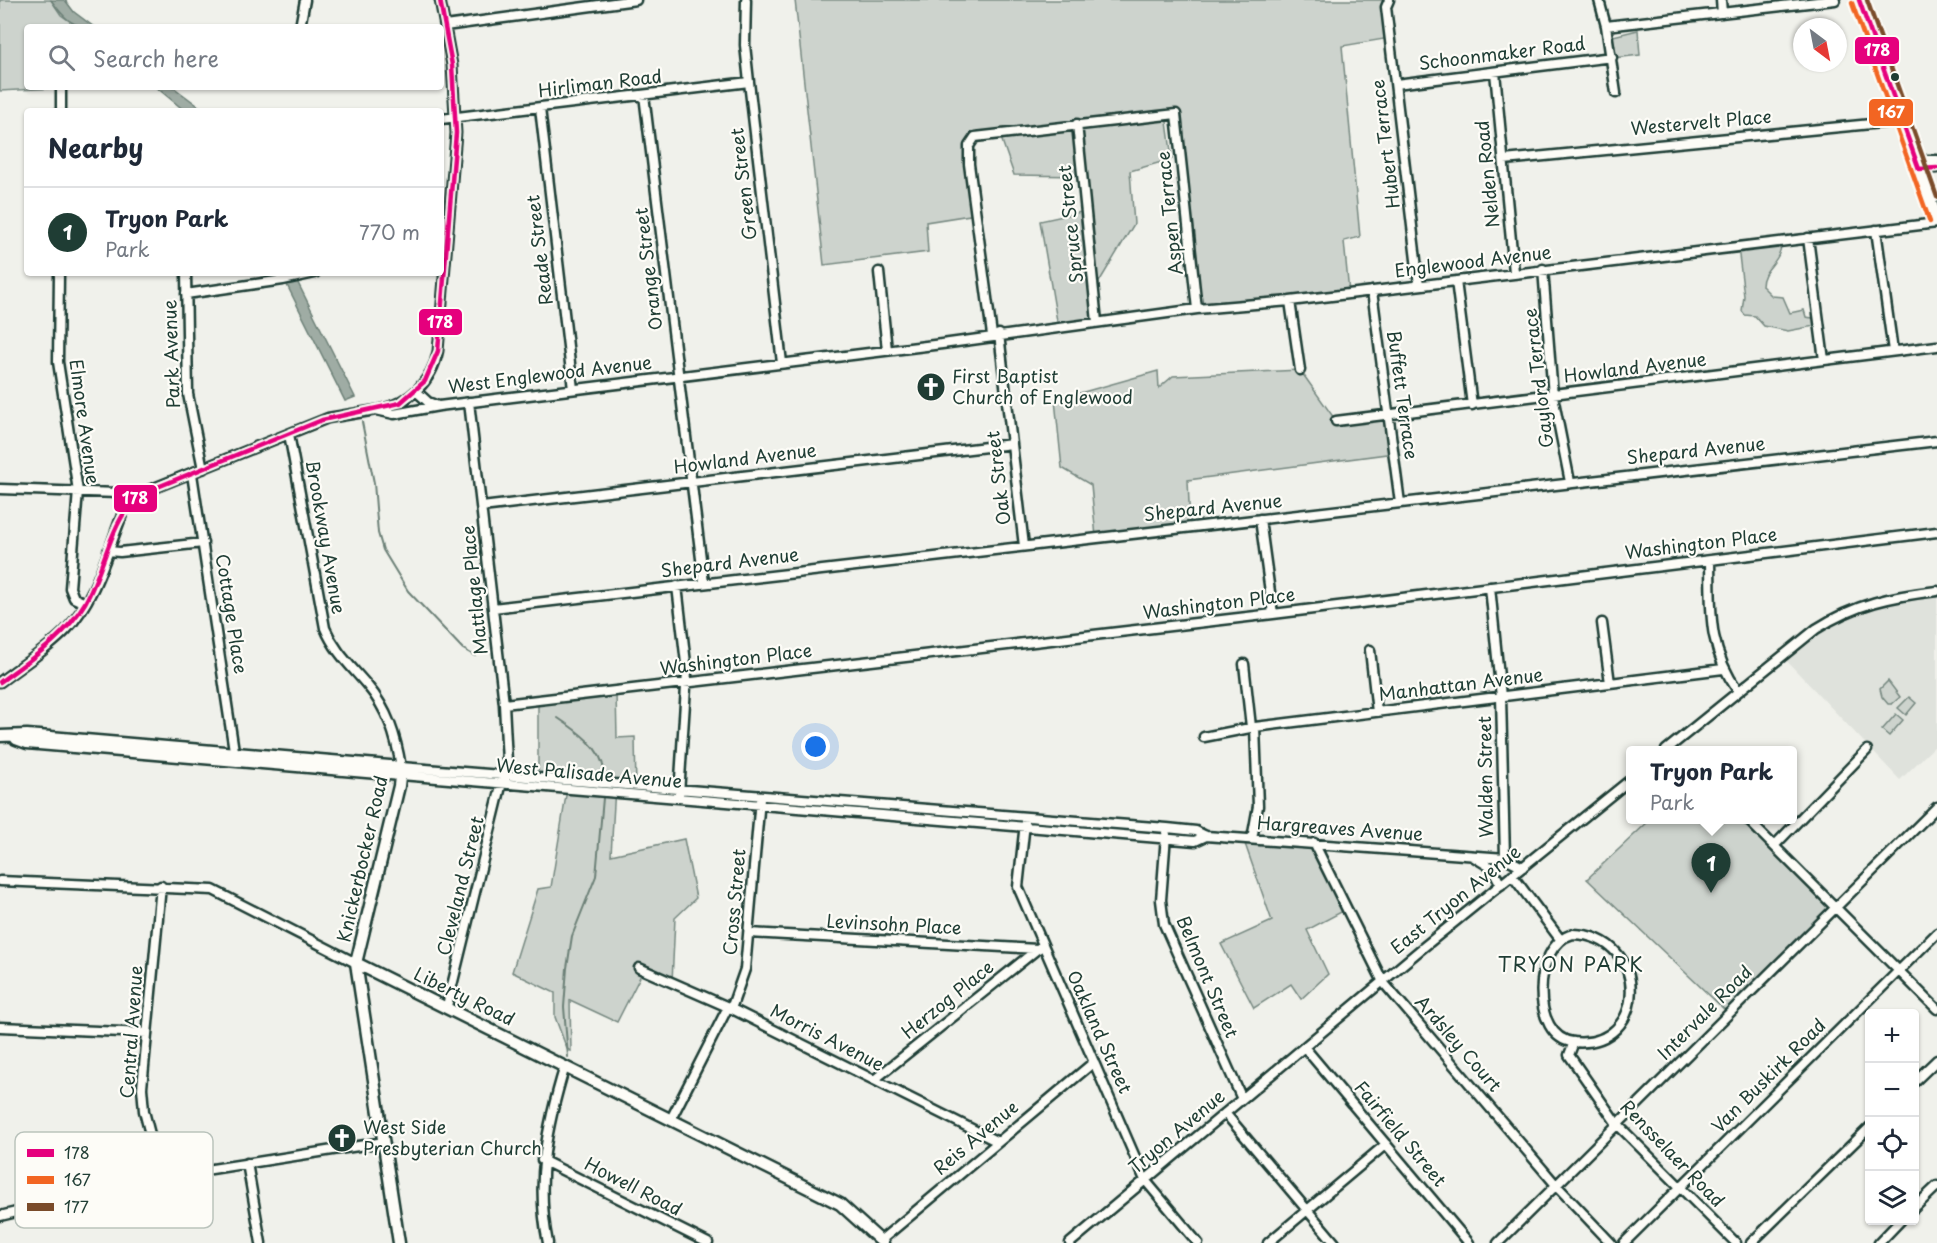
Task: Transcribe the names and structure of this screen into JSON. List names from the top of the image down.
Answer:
{
  "streets": {
    "main road": ["West Palisade Avenue", "Knickerbocker Road", "Liberty Road"],
    "street": [
      "Schoonmaker Road",
      "Hirliman Road",
      "Westervelt Place",
      "Hubert Terrace",
      "Nelden Road",
      "Green Street",
      "Aspen Terrace",
      "Spruce Street",
      "Reade Street",
      "Englewood Avenue",
      "Orange Street",
      "Park Avenue",
      "Howland Avenue",
      "West Englewood Avenue",
      "Gaylord Terrace",
      "Buffett Terrace",
      "Elmore Avenue",
      "Shepard Avenue",
      "Oak Street",
      "Brookway Avenue",
      "Washington Place",
      "Mattlage Place",
      "Cottage Place",
      "Manhattan Avenue",
      "Walden Street",
      "Hargreaves Avenue",
      "Cleveland Street",
      "East Tryon Avenue",
      "Cross Street",
      "Levinsohn Place",
      "Belmont Street",
      "Herzog Place",
      "Intervale Road",
      "Central Avenue",
      "Oakland Street",
      "Morris Avenue",
      "Ardsley Court",
      "Van Buskirk Road",
      "Tryon Avenue",
      "Fairfield Street",
      "Reis Avenue",
      "Rensselaer Road",
      "Howell Road"
    ]
  },
  "crossings": [
    ["Schoonmaker Road", "Hubert Terrace"],
    ["Schoonmaker Road", "Nelden Road"],
    ["Hirliman Road", "Green Street"],
    ["Hirliman Road", "Reade Street"],
    ["Hirliman Road", "Orange Street"],
    ["Westervelt Place", "Nelden Road"],
    ["Hubert Terrace", "Englewood Avenue"],
    ["Nelden Road", "Englewood Avenue"],
    ["Green Street", "West Englewood Avenue"],
    ["Aspen Terrace", "Spruce Street"],
    ["Aspen Terrace", "Englewood Avenue"],
    ["Aspen Terrace", "Oak Street"],
    ["Spruce Street", "Englewood Avenue"],
    ["Spruce Street", "Oak Street"],
    ["Reade Street", "West Englewood Avenue"],
    ["Englewood Avenue", "West Englewood Avenue"],
    ["Englewood Avenue", "Gaylord Terrace"],
    ["Englewood Avenue", "Buffett Terrace"],
    ["Orange Street", "Howland Avenue"],
    ["Orange Street", "West Englewood Avenue"],
    ["Orange Street", "Shepard Avenue"],
    ["Park Avenue", "West Englewood Avenue"],
    ["Howland Avenue", "Gaylord Terrace"],
    ["Howland Avenue", "Buffett Terrace"],
    ["Howland Avenue", "Oak Street"],
    ["Howland Avenue", "Mattlage Place"],
    ["West Englewood Avenue", "Oak Street"],
    ["West Englewood Avenue", "Brookway Avenue"],
    ["West Englewood Avenue", "Mattlage Place"],
    ["West Englewood Avenue", "Cottage Place"],
    ["Gaylord Terrace", "Shepard Avenue"],
    ["Buffett Terrace", "Shepard Avenue"],
    ["Shepard Avenue", "Oak Street"],
    ["Shepard Avenue", "Mattlage Place"],
    ["Brookway Avenue", "West Palisade Avenue"],
    ["Brookway Avenue", "Knickerbocker Road"],
    ["Washington Place", "Mattlage Place"],
    ["Washington Place", "Walden Street"],
    ["Mattlage Place", "West Palisade Avenue"],
    ["Mattlage Place", "Cleveland Street"],
    ["Cottage Place", "West Palisade Avenue"],
    ["Manhattan Avenue", "Walden Street"],
    ["West Palisade Avenue", "Hargreaves Avenue"],
    ["West Palisade Avenue", "Knickerbocker Road"],
    ["West Palisade Avenue", "Cleveland Street"],
    ["West Palisade Avenue", "Cross Street"],
    ["West Palisade Avenue", "Belmont Street"],
    ["West Palisade Avenue", "Oakland Street"],
    ["Walden Street", "Hargreaves Avenue"],
    ["Hargreaves Avenue", "East Tryon Avenue"],
    ["Hargreaves Avenue", "Belmont Street"],
    ["Hargreaves Avenue", "Ardsley Court"],
    ["Knickerbocker Road", "Liberty Road"],
    ["Cleveland Street", "Liberty Road"],
    ["East Tryon Avenue", "Ardsley Court"],
    ["East Tryon Avenue", "Tryon Avenue"],
    ["East Tryon Avenue", "Fairfield Street"],
    ["Cross Street", "Levinsohn Place"],
    ["Cross Street", "Liberty Road"],
    ["Cross Street", "Morris Avenue"],
    ["Levinsohn Place", "Herzog Place"],
    ["Levinsohn Place", "Oakland Street"],
    ["Belmont Street", "Tryon Avenue"],
    ["Liberty Road", "Central Avenue"],
    ["Liberty Road", "Reis Avenue"],
    ["Herzog Place", "Oakland Street"],
    ["Herzog Place", "Morris Avenue"],
    ["Intervale Road", "Ardsley Court"],
    ["Intervale Road", "Rensselaer Road"],
    ["Oakland Street", "Tryon Avenue"],
    ["Oakland Street", "Reis Avenue"],
    ["Morris Avenue", "Reis Avenue"],
    ["Van Buskirk Road", "Rensselaer Road"],
    ["Tryon Avenue", "Fairfield Street"]
  ],
  "districts": ["TRYON PARK"],
  "places": {
    "church": ["First Baptist Church of Englewood", "West Side Presbyterian Church"]
  },
  "lines": ["transit line 178", "transit line 177", "transit line 167"],
  "legend": ["178", "167", "177"],
  "north": "bottom right",
  "page": {
    "search": "Search here",
    "heading": "Nearby",
    "list": [
      {
        "mark": "1",
        "name": "Tryon Park",
        "note": "Park",
        "value": "770 m"
      }
    ],
    "popup": ["Tryon Park", "Park"],
    "pins": "1",
    "map_buttons": ["+", "−"]
  }
}
